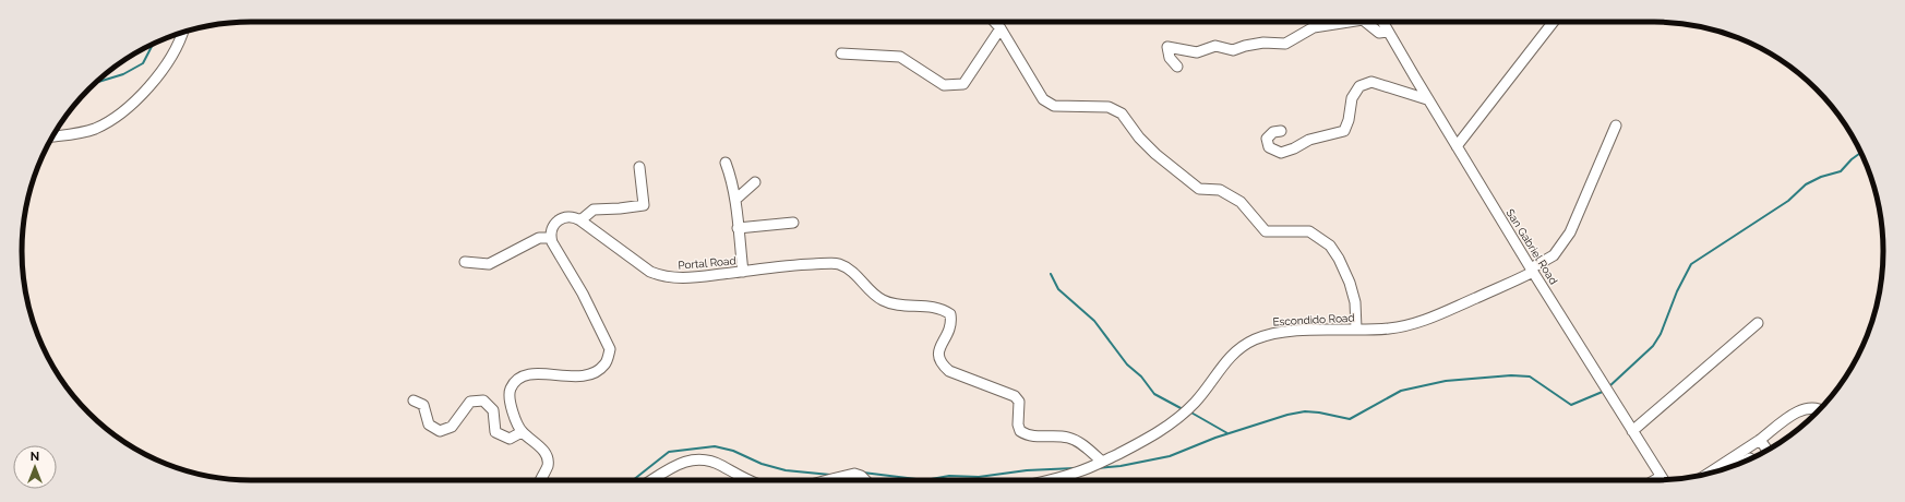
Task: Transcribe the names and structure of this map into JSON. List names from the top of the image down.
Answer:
{
  "streets": {
    "street": ["San Gabriel Road", "Portal Road", "Escondido Road"]
  },
  "crossings": [
    ["San Gabriel Road", "Escondido Road"],
    ["Portal Road", "Escondido Road"]
  ],
  "north": "top"
}
